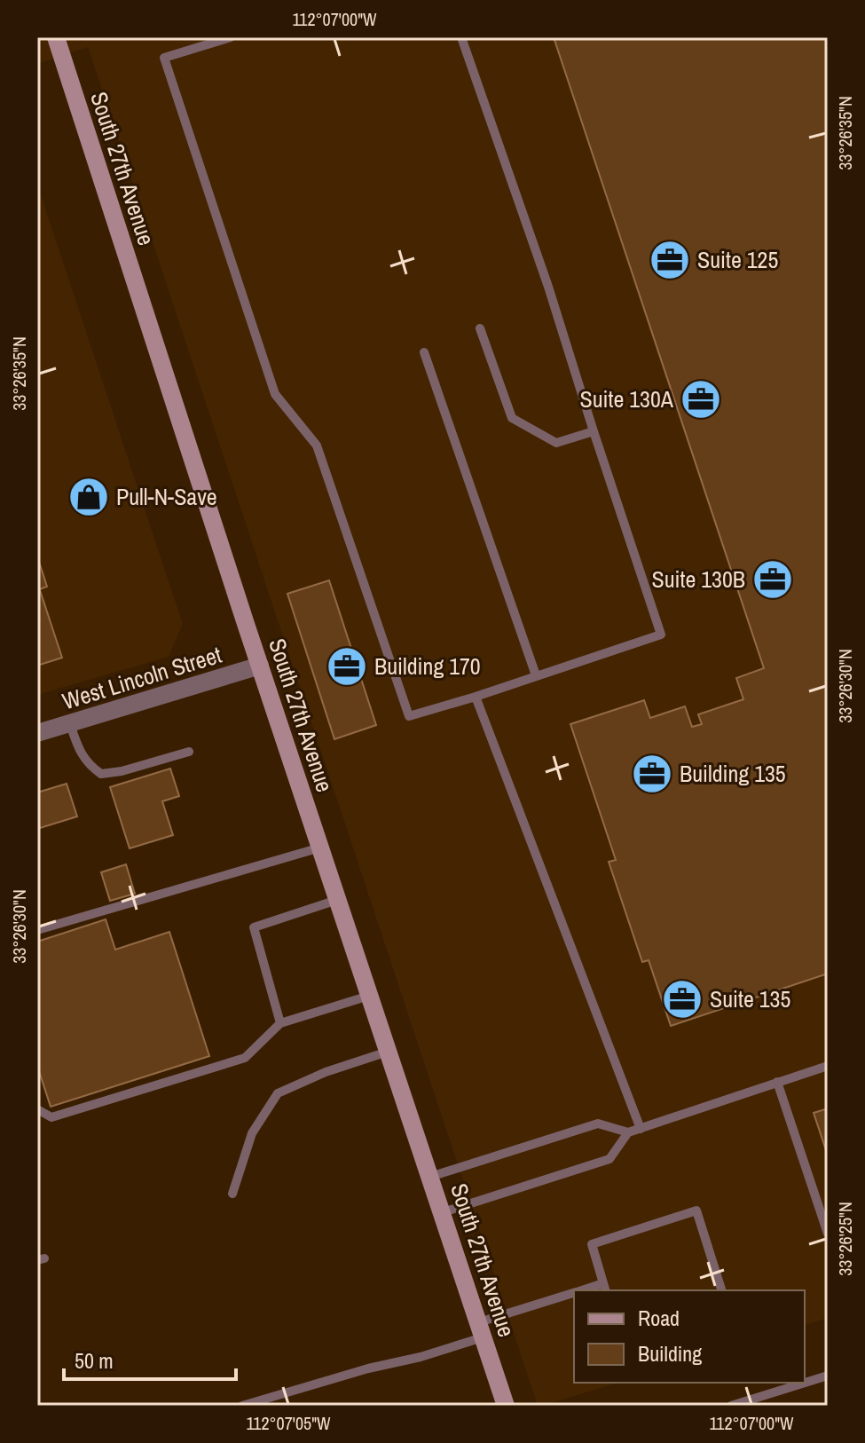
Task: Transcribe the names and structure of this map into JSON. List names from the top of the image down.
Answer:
{
  "streets": {
    "main road": ["South 27th Avenue"],
    "street": ["West Lincoln Street"]
  },
  "crossings": [
    ["South 27th Avenue", "West Lincoln Street"]
  ],
  "places": {
    "office": [
      "Suite 125",
      "Suite 130A",
      "Suite 130B",
      "Building 170",
      "Building 135",
      "Suite 135"
    ],
    "shop": ["Pull-N-Save"]
  },
  "legend": ["Road", "Building"],
  "scale_bar": "50 m",
  "coordinates": [
    "112°07'00\"W",
    "33°26'35\"N",
    "33°26'30\"N",
    "33°26'25\"N",
    "112°07'05\"W"
  ]
}
